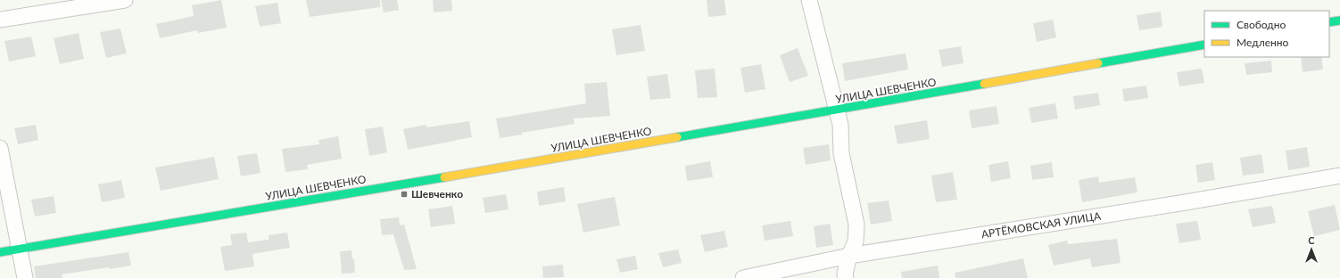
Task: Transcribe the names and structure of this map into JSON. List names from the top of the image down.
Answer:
{
  "streets": {
    "main road": ["УЛИЦА ШЕВЧЕНКО"],
    "street": ["АРТЁМОВСКАЯ УЛИЦА"]
  },
  "places": {
    "transit": ["Шевченко"]
  },
  "legend": ["Свободно", "Медленно"],
  "north": "top"
}
